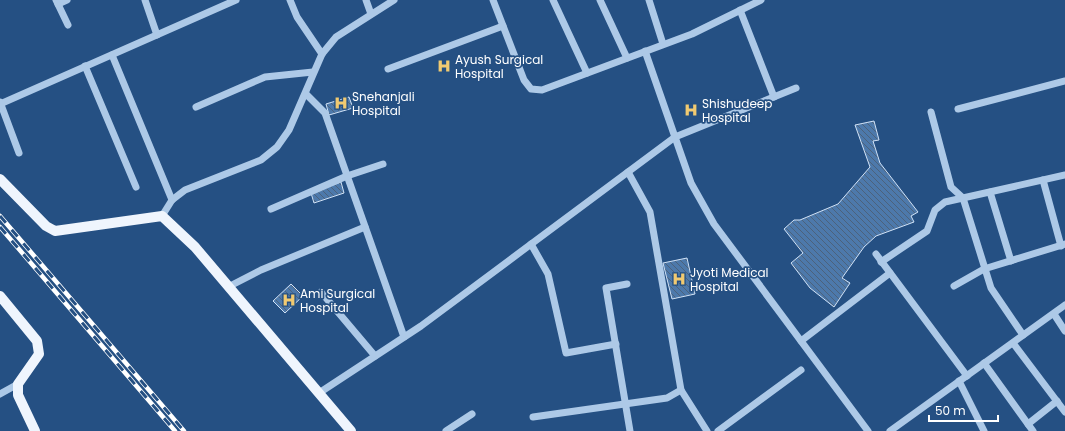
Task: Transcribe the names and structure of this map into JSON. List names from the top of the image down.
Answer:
{
  "places": {
    "hospital": [
      "Ayush Surgical Hospital",
      "Snehanjali Hospital",
      "Shishudeep Hospital",
      "Jyoti Medical Hospital",
      "Ami Surgical Hospital"
    ]
  },
  "scale_bar": "50 m"
}
